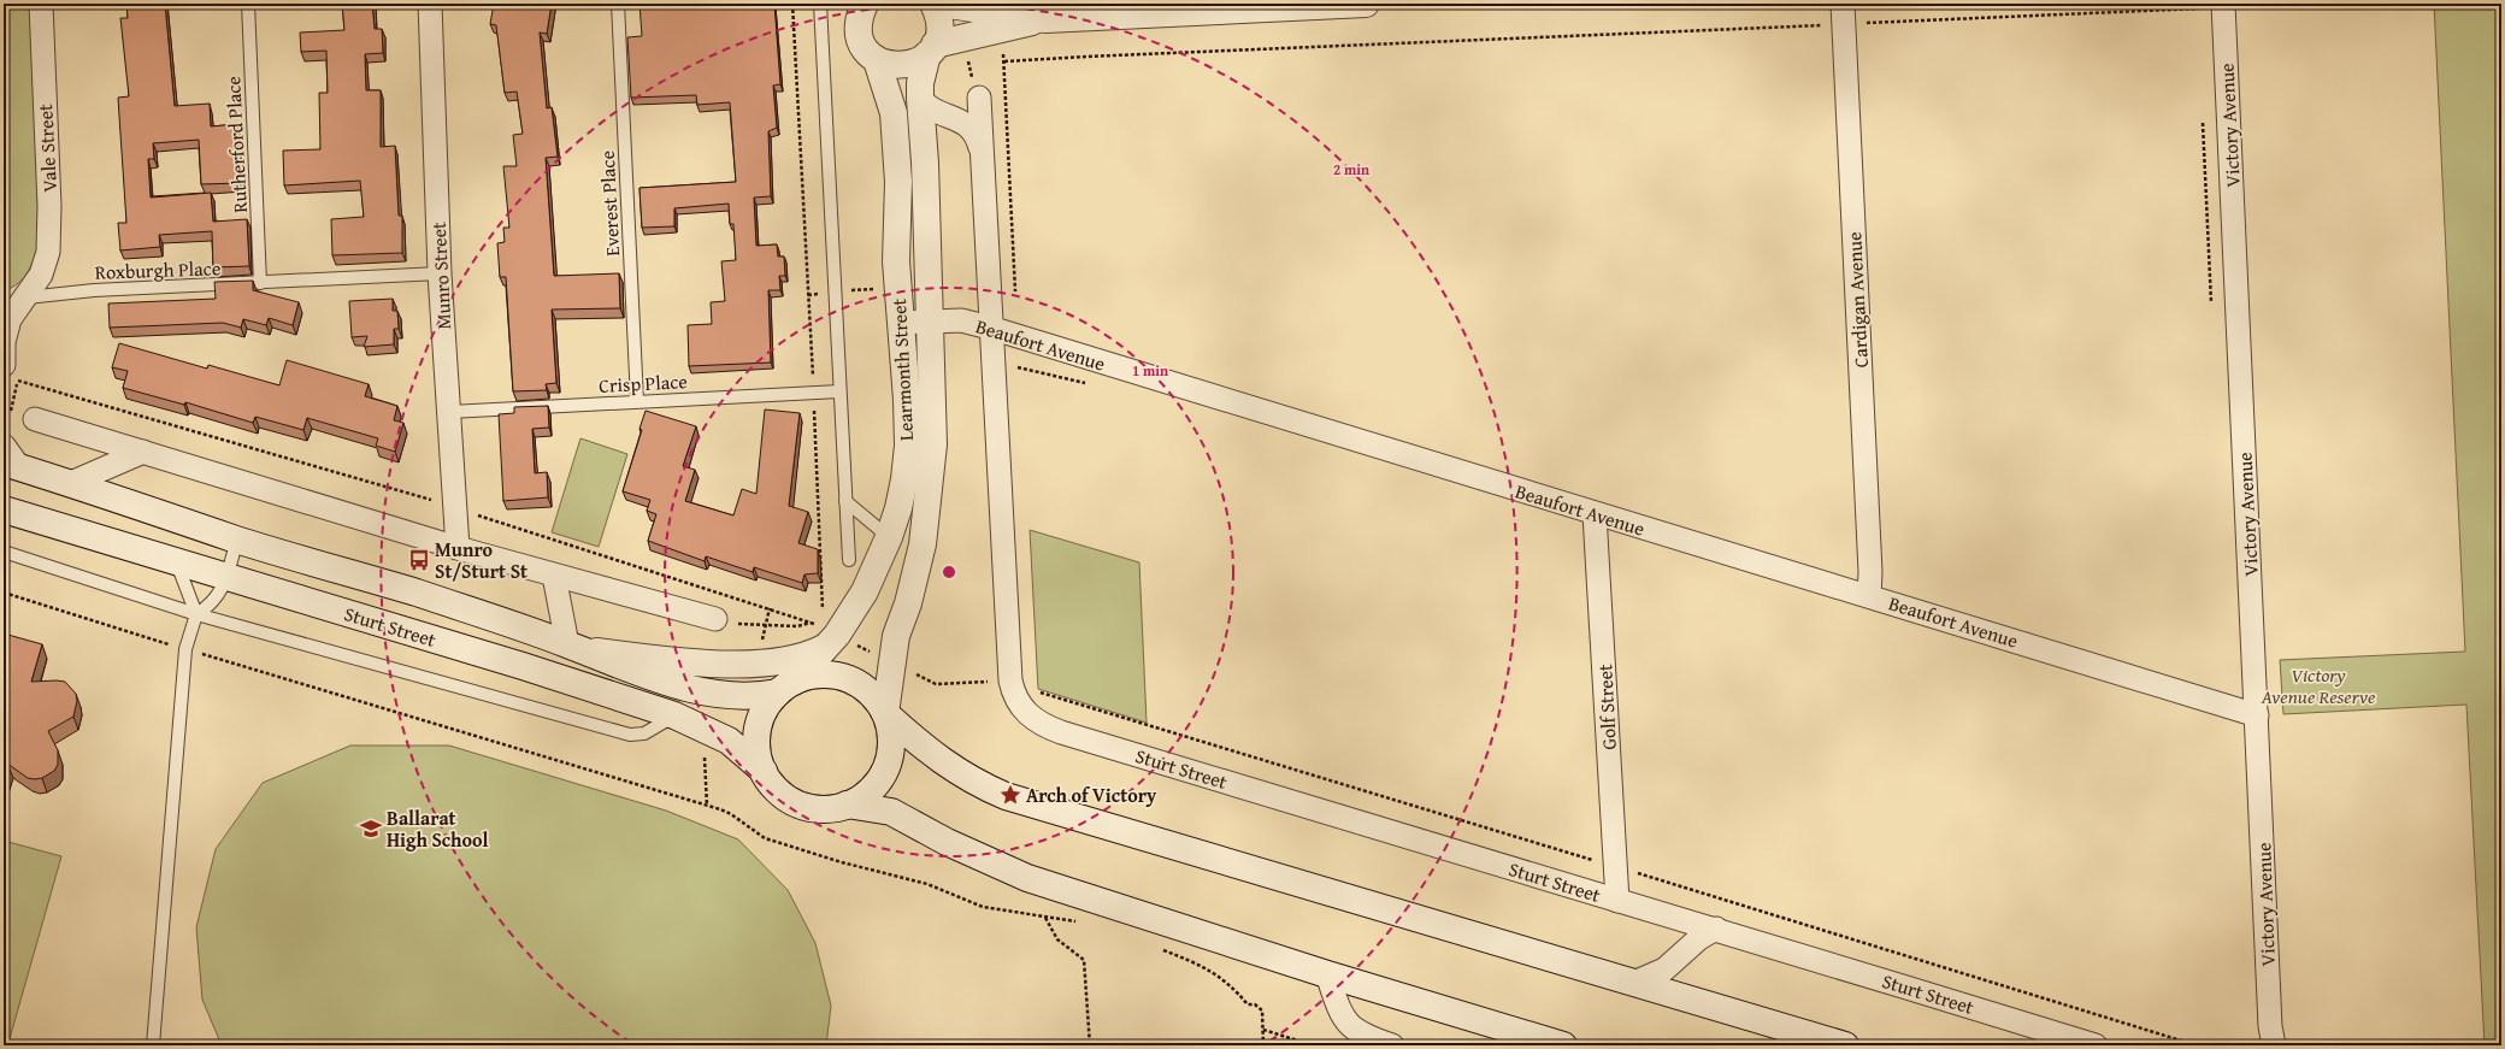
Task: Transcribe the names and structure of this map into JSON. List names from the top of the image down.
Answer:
{
  "streets": {
    "main road": ["Learmonth Street", "Sturt Street"],
    "street": [
      "Victory Avenue",
      "Vale Street",
      "Munro Street",
      "Cardigan Avenue",
      "Beaufort Avenue",
      "Golf Street"
    ],
    "lane": [
      "Rutherford Place",
      "Everest Place",
      "Roxburgh Place",
      "Crisp Place"
    ]
  },
  "crossings": [
    ["Victory Avenue", "Beaufort Avenue"],
    ["Rutherford Place", "Roxburgh Place"],
    ["Vale Street", "Roxburgh Place"],
    ["Everest Place", "Crisp Place"],
    ["Roxburgh Place", "Munro Street"],
    ["Munro Street", "Crisp Place"],
    ["Cardigan Avenue", "Beaufort Avenue"],
    ["Beaufort Avenue", "Learmonth Street"],
    ["Beaufort Avenue", "Sturt Street"],
    ["Beaufort Avenue", "Golf Street"],
    ["Learmonth Street", "Sturt Street"],
    ["Sturt Street", "Golf Street"]
  ],
  "parks": ["Victory Avenue Reserve"],
  "places": {
    "bus stop": ["Munro St/Sturt St"],
    "place": ["Arch of Victory"],
    "school or university": ["Ballarat High School"]
  },
  "rings": ["2 min", "1 min"]
}
